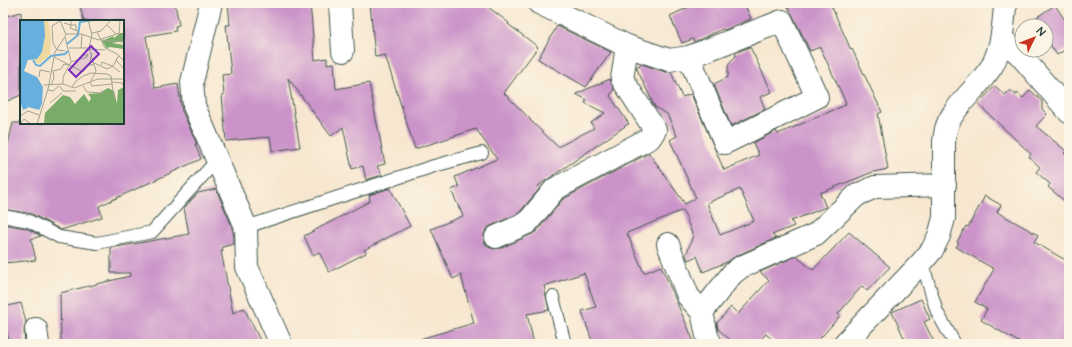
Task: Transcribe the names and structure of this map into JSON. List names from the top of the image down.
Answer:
{
  "north": "top right"
}
